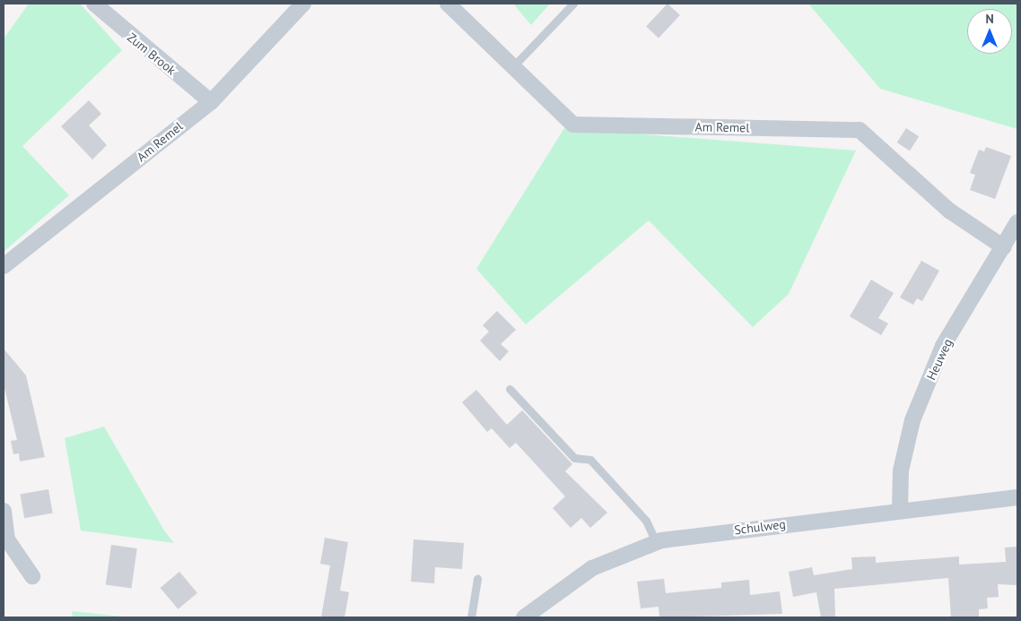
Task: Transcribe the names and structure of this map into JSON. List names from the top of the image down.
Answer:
{
  "streets": {
    "street": [
      "Zum Brook",
      "Am Remel",
      "Heuweg",
      "Schulweg"
    ]
  },
  "crossings": [
    ["Zum Brook", "Am Remel"],
    ["Am Remel", "Heuweg"],
    ["Heuweg", "Schulweg"]
  ],
  "north": "top"
}
